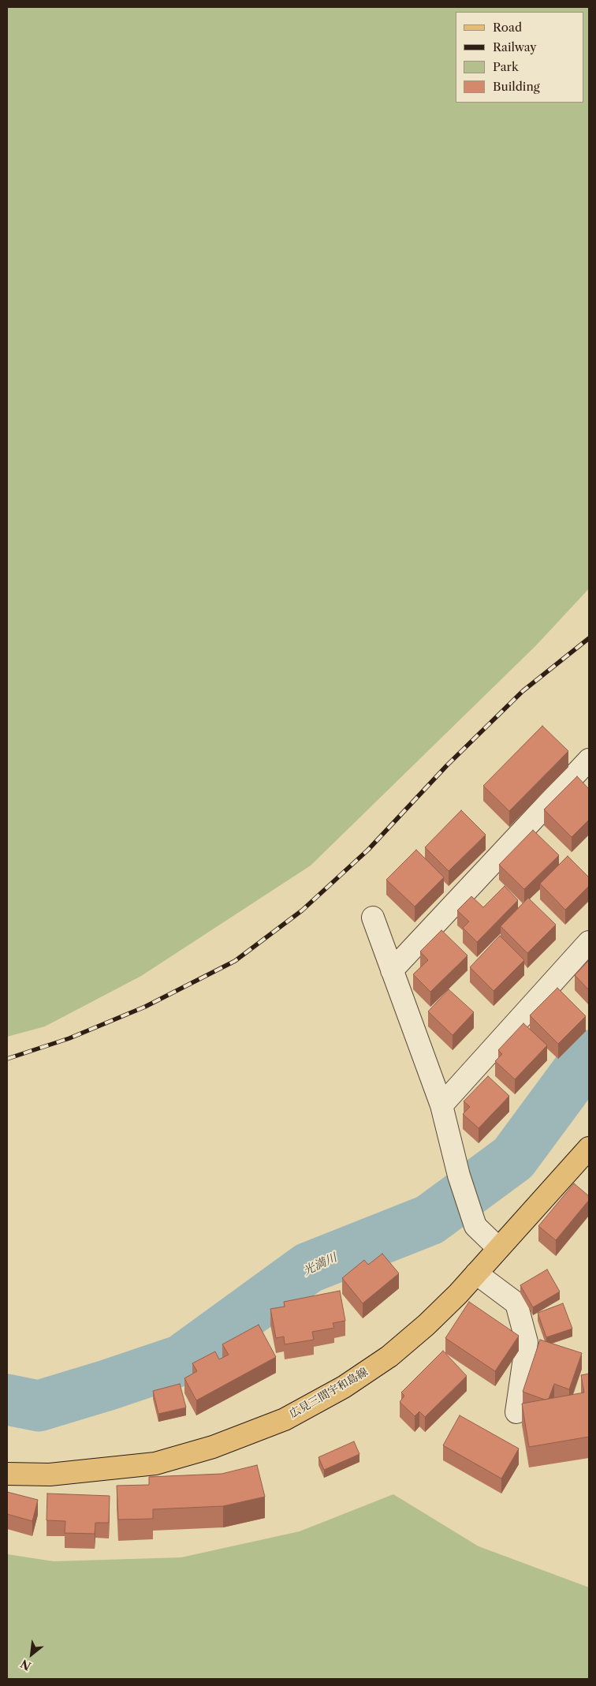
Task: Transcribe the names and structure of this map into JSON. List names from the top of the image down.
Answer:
{
  "streets": {
    "main road": ["広見三間宇和島線"]
  },
  "water": ["光満川"],
  "legend": [
    "Road",
    "Railway",
    "Park",
    "Building"
  ],
  "north": "bottom left"
}
